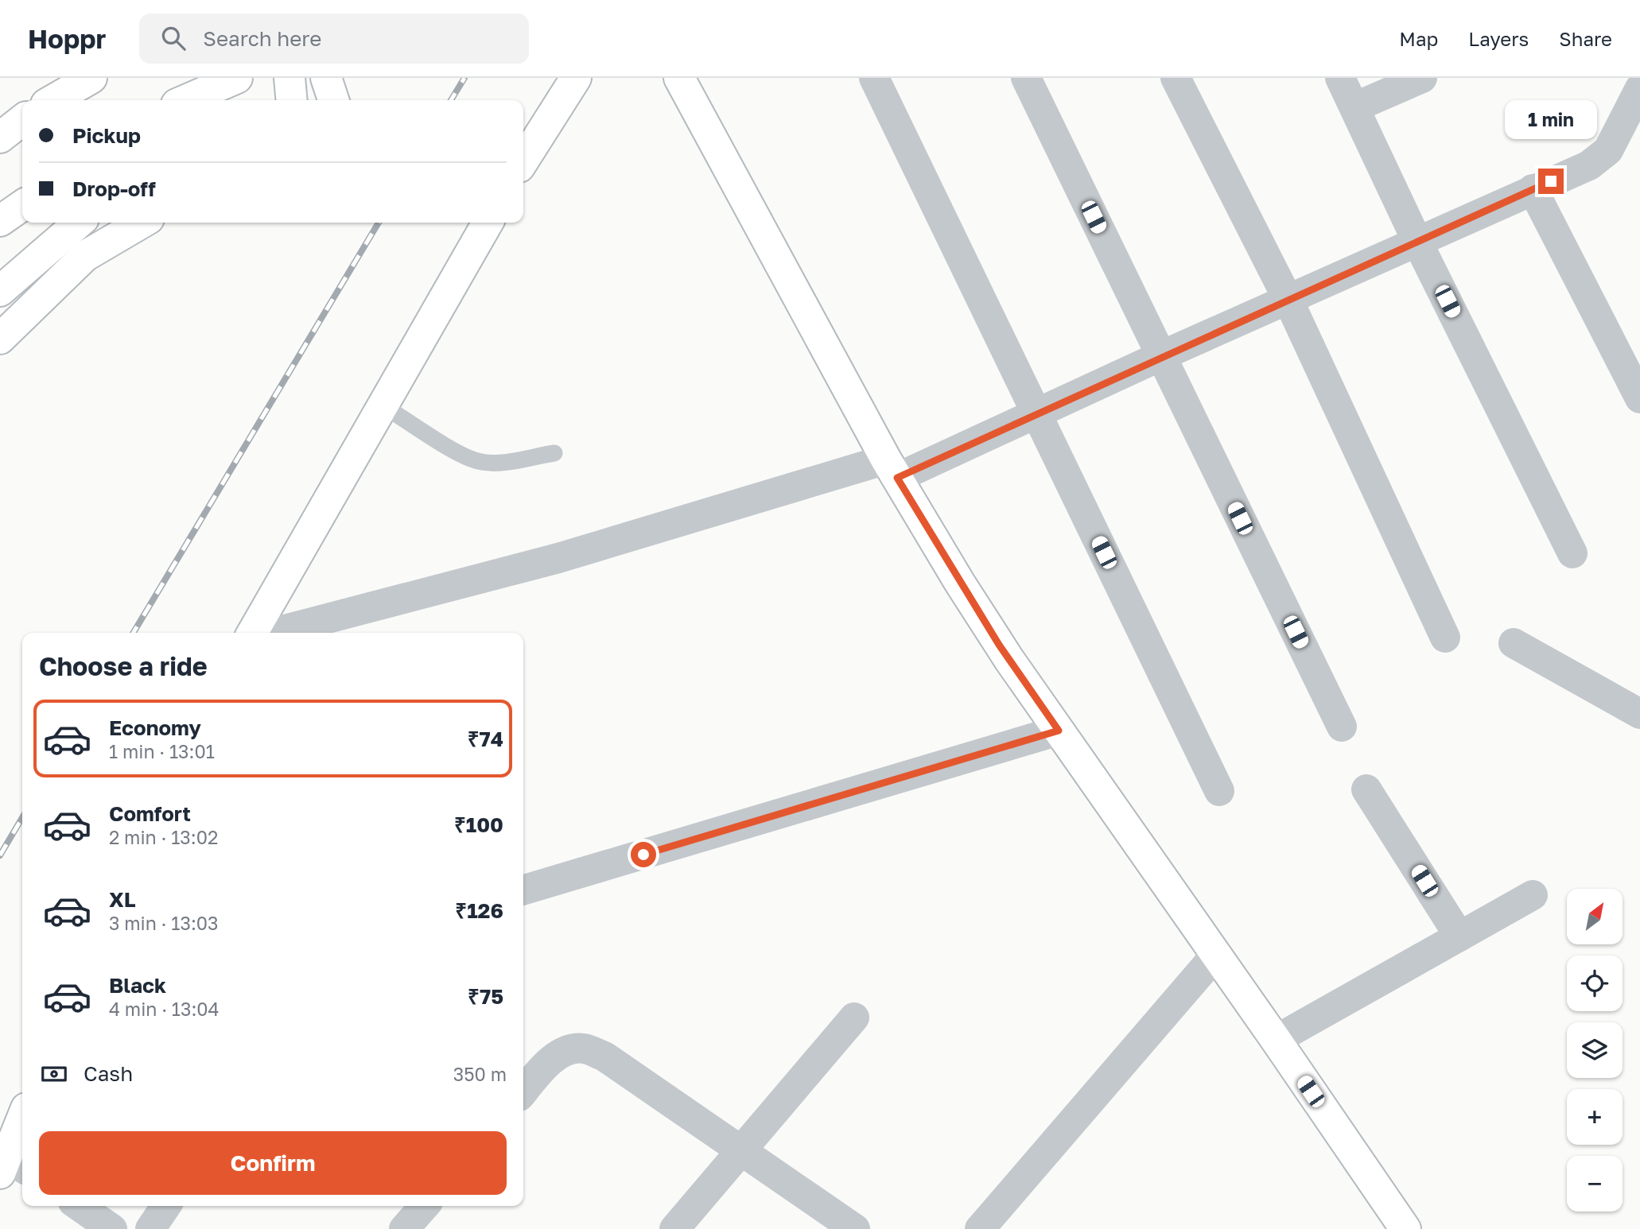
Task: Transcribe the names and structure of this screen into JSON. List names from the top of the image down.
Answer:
{
  "north": "top right",
  "page": {
    "header": "Hoppr",
    "search": "Search here",
    "nav": ["Map", "Layers", "Share"],
    "bubble": "1 min",
    "banner": ["Pickup", "Drop-off"],
    "heading": "Choose a ride",
    "list": [
      {
        "name": "Economy",
        "note": "1 min · 13:01",
        "value": "₹74"
      },
      {
        "name": "Comfort",
        "note": "2 min · 13:02",
        "value": "₹100"
      },
      {
        "name": "XL",
        "note": "3 min · 13:03",
        "value": "₹126"
      },
      {
        "name": "Black",
        "note": "4 min · 13:04",
        "value": "₹75"
      }
    ],
    "map_buttons": ["+", "−"],
    "pay": ["Cash", "350 m"],
    "buttons": "Confirm"
  }
}
